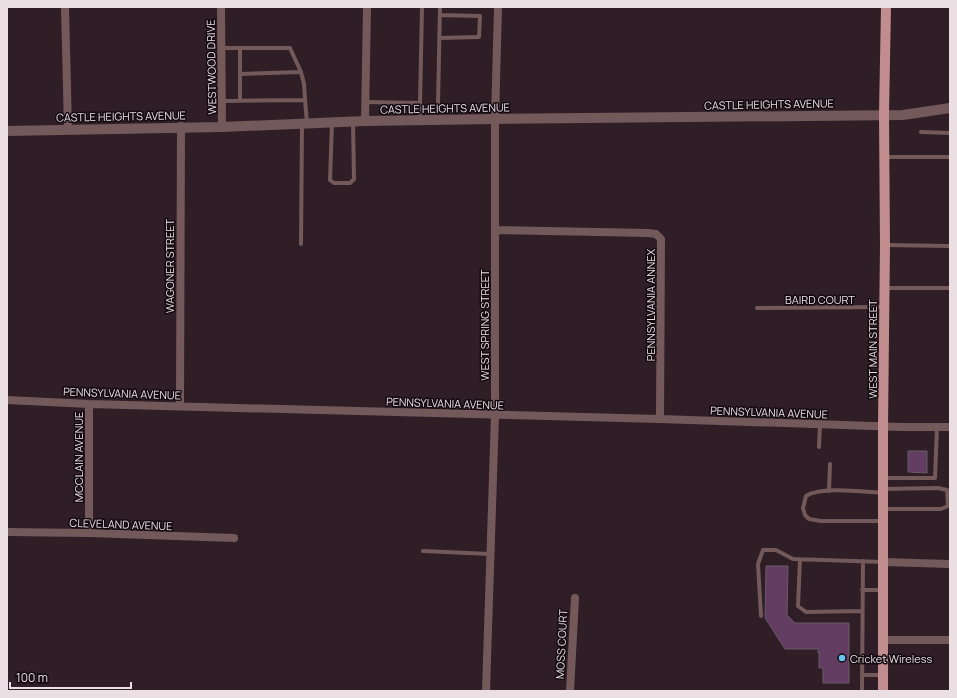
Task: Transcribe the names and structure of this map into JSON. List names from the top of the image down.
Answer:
{
  "streets": {
    "main road": ["WEST MAIN STREET"],
    "street": [
      "WESTWOOD DRIVE",
      "CASTLE HEIGHTS AVENUE",
      "WAGONER STREET",
      "PENNSYLVANIA ANNEX",
      "WEST SPRING STREET",
      "PENNSYLVANIA AVENUE",
      "MCCLAIN AVENUE",
      "CLEVELAND AVENUE",
      "MOSS COURT"
    ],
    "lane": ["BAIRD COURT"]
  },
  "crossings": [
    ["WESTWOOD DRIVE", "CASTLE HEIGHTS AVENUE"],
    ["CASTLE HEIGHTS AVENUE", "WAGONER STREET"],
    ["CASTLE HEIGHTS AVENUE", "WEST SPRING STREET"],
    ["CASTLE HEIGHTS AVENUE", "WEST MAIN STREET"],
    ["WAGONER STREET", "PENNSYLVANIA AVENUE"],
    ["BAIRD COURT", "WEST MAIN STREET"],
    ["PENNSYLVANIA ANNEX", "WEST SPRING STREET"],
    ["PENNSYLVANIA ANNEX", "PENNSYLVANIA AVENUE"],
    ["WEST SPRING STREET", "PENNSYLVANIA AVENUE"],
    ["WEST MAIN STREET", "PENNSYLVANIA AVENUE"],
    ["PENNSYLVANIA AVENUE", "MCCLAIN AVENUE"],
    ["MCCLAIN AVENUE", "CLEVELAND AVENUE"]
  ],
  "places": ["Cricket Wireless"],
  "scale_bar": "100 m"
}
